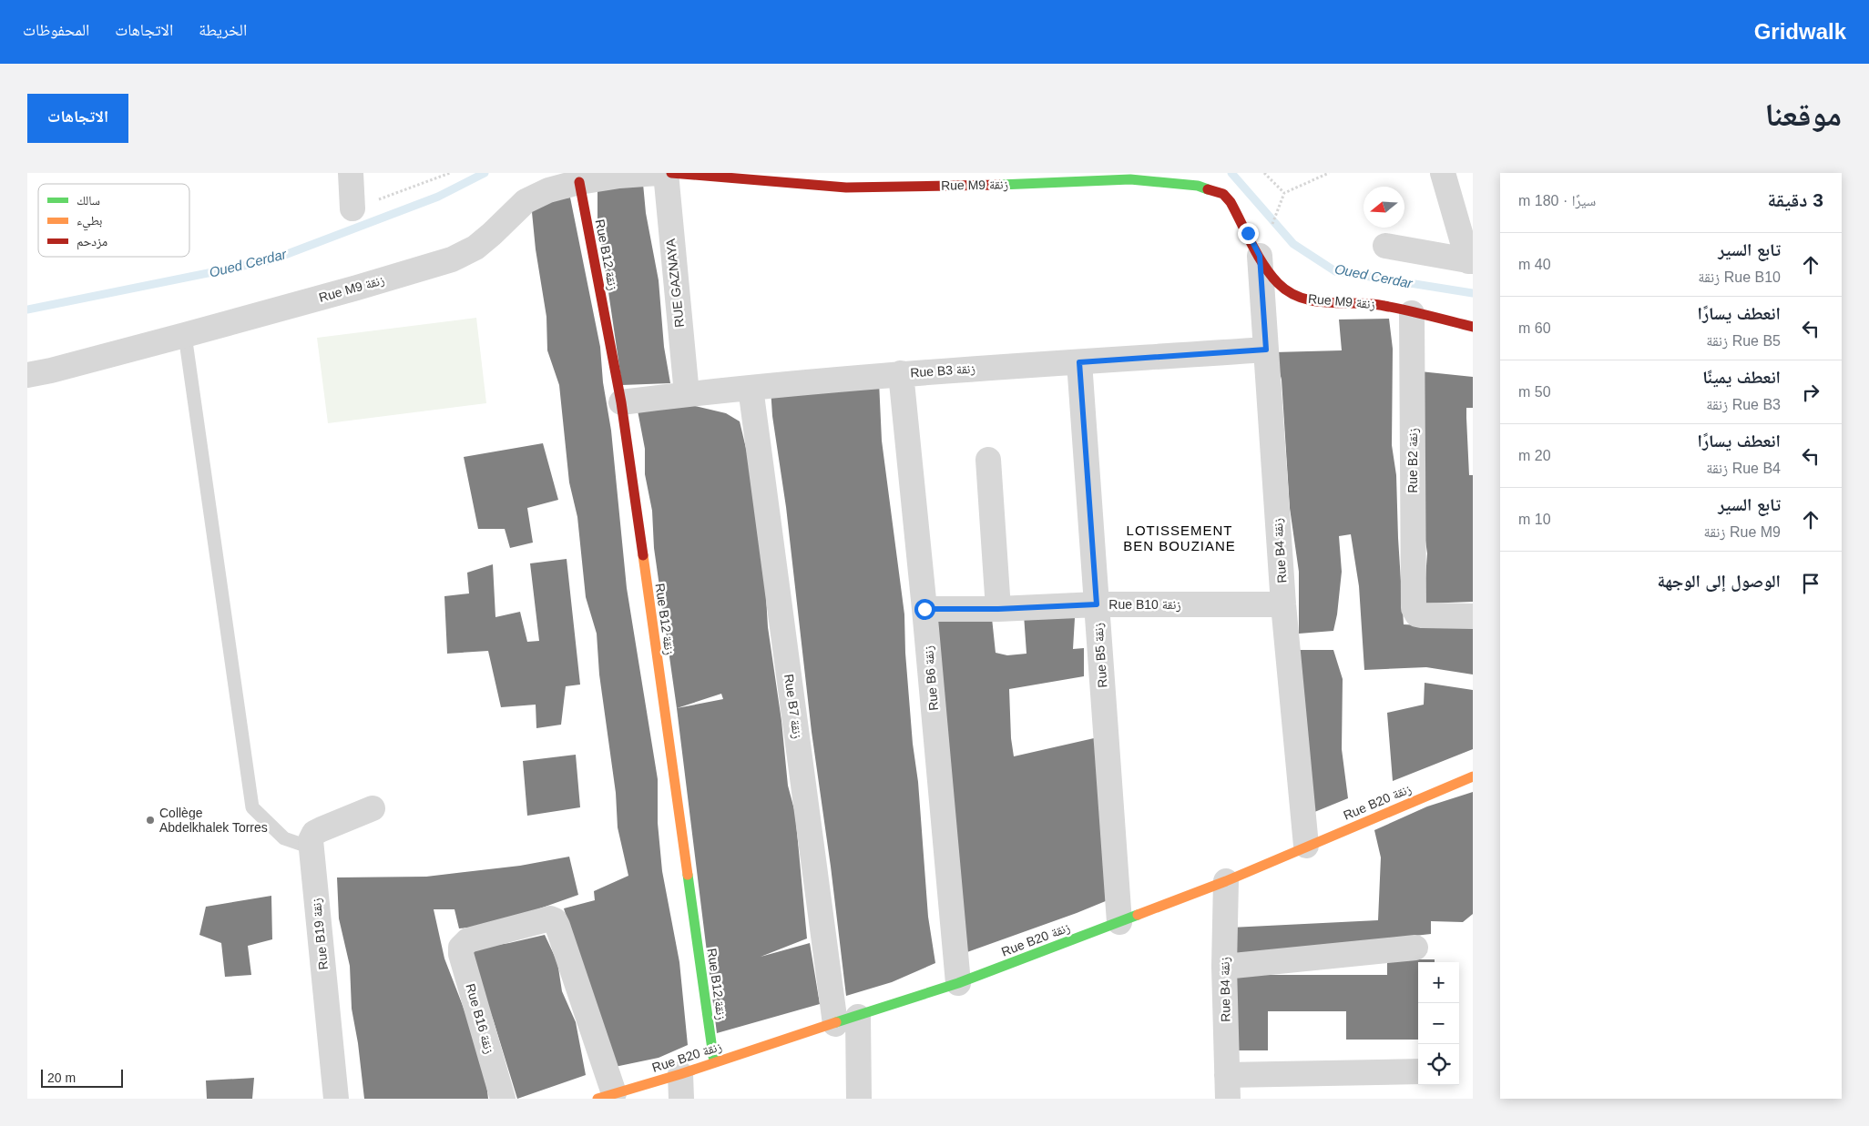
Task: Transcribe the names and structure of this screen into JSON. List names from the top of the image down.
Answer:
{
  "streets": {
    "street": [
      "Rue M9 زنقة",
      "Rue B12 زنقة",
      "RUE GAZNAYA",
      "Rue B3 زنقة",
      "Rue B2 زنقة",
      "Rue B4 زنقة",
      "Rue B10 زنقة",
      "Rue B5 زنقة",
      "Rue B6 زنقة",
      "Rue B7 زنقة",
      "Rue B20 زنقة",
      "Rue B19 زنقة",
      "Rue B16 زنقة"
    ]
  },
  "crossings": [
    ["Rue M9 زنقة", "Rue B12 زنقة"],
    ["Rue M9 زنقة", "Rue B2 زنقة"],
    ["Rue M9 زنقة", "Rue B4 زنقة"],
    ["Rue B12 زنقة", "Rue B3 زنقة"],
    ["Rue B12 زنقة", "Rue B20 زنقة"],
    ["RUE GAZNAYA", "Rue B3 زنقة"],
    ["Rue B3 زنقة", "Rue B4 زنقة"],
    ["Rue B3 زنقة", "Rue B5 زنقة"],
    ["Rue B3 زنقة", "Rue B6 زنقة"],
    ["Rue B3 زنقة", "Rue B7 زنقة"],
    ["Rue B4 زنقة", "Rue B10 زنقة"],
    ["Rue B4 زنقة", "Rue B20 زنقة"],
    ["Rue B10 زنقة", "Rue B5 زنقة"],
    ["Rue B10 زنقة", "Rue B6 زنقة"],
    ["Rue B5 زنقة", "Rue B20 زنقة"],
    ["Rue B6 زنقة", "Rue B20 زنقة"],
    ["Rue B7 زنقة", "Rue B20 زنقة"],
    ["Rue B20 زنقة", "Rue B16 زنقة"]
  ],
  "districts": ["LOTISSEMENT BEN BOUZIANE"],
  "water": ["Oued Cerdar"],
  "places": ["Collège Abdelkhalek Torres"],
  "legend": ["سالك", "بطيء", "مزدحم"],
  "scale_bar": "20 m",
  "north": "left",
  "page": {
    "header": "Gridwalk",
    "nav": ["الخريطة", "الاتجاهات", "المحفوظات"],
    "title": "موقعنا",
    "buttons": "الاتجاهات",
    "heading": ["3 دقيقة", "سيرًا · 180 m"],
    "list": [
      ["تابع السير", "Rue B10 زنقة", "40 m"],
      ["انعطف يسارًا", "Rue B5 زنقة", "60 m"],
      ["انعطف يمينًا", "Rue B3 زنقة", "50 m"],
      ["انعطف يسارًا", "Rue B4 زنقة", "20 m"],
      ["تابع السير", "Rue M9 زنقة", "10 m"],
      "الوصول إلى الوجهة"
    ],
    "map_buttons": ["+", "−"],
    "scale": "20 m"
  }
}
